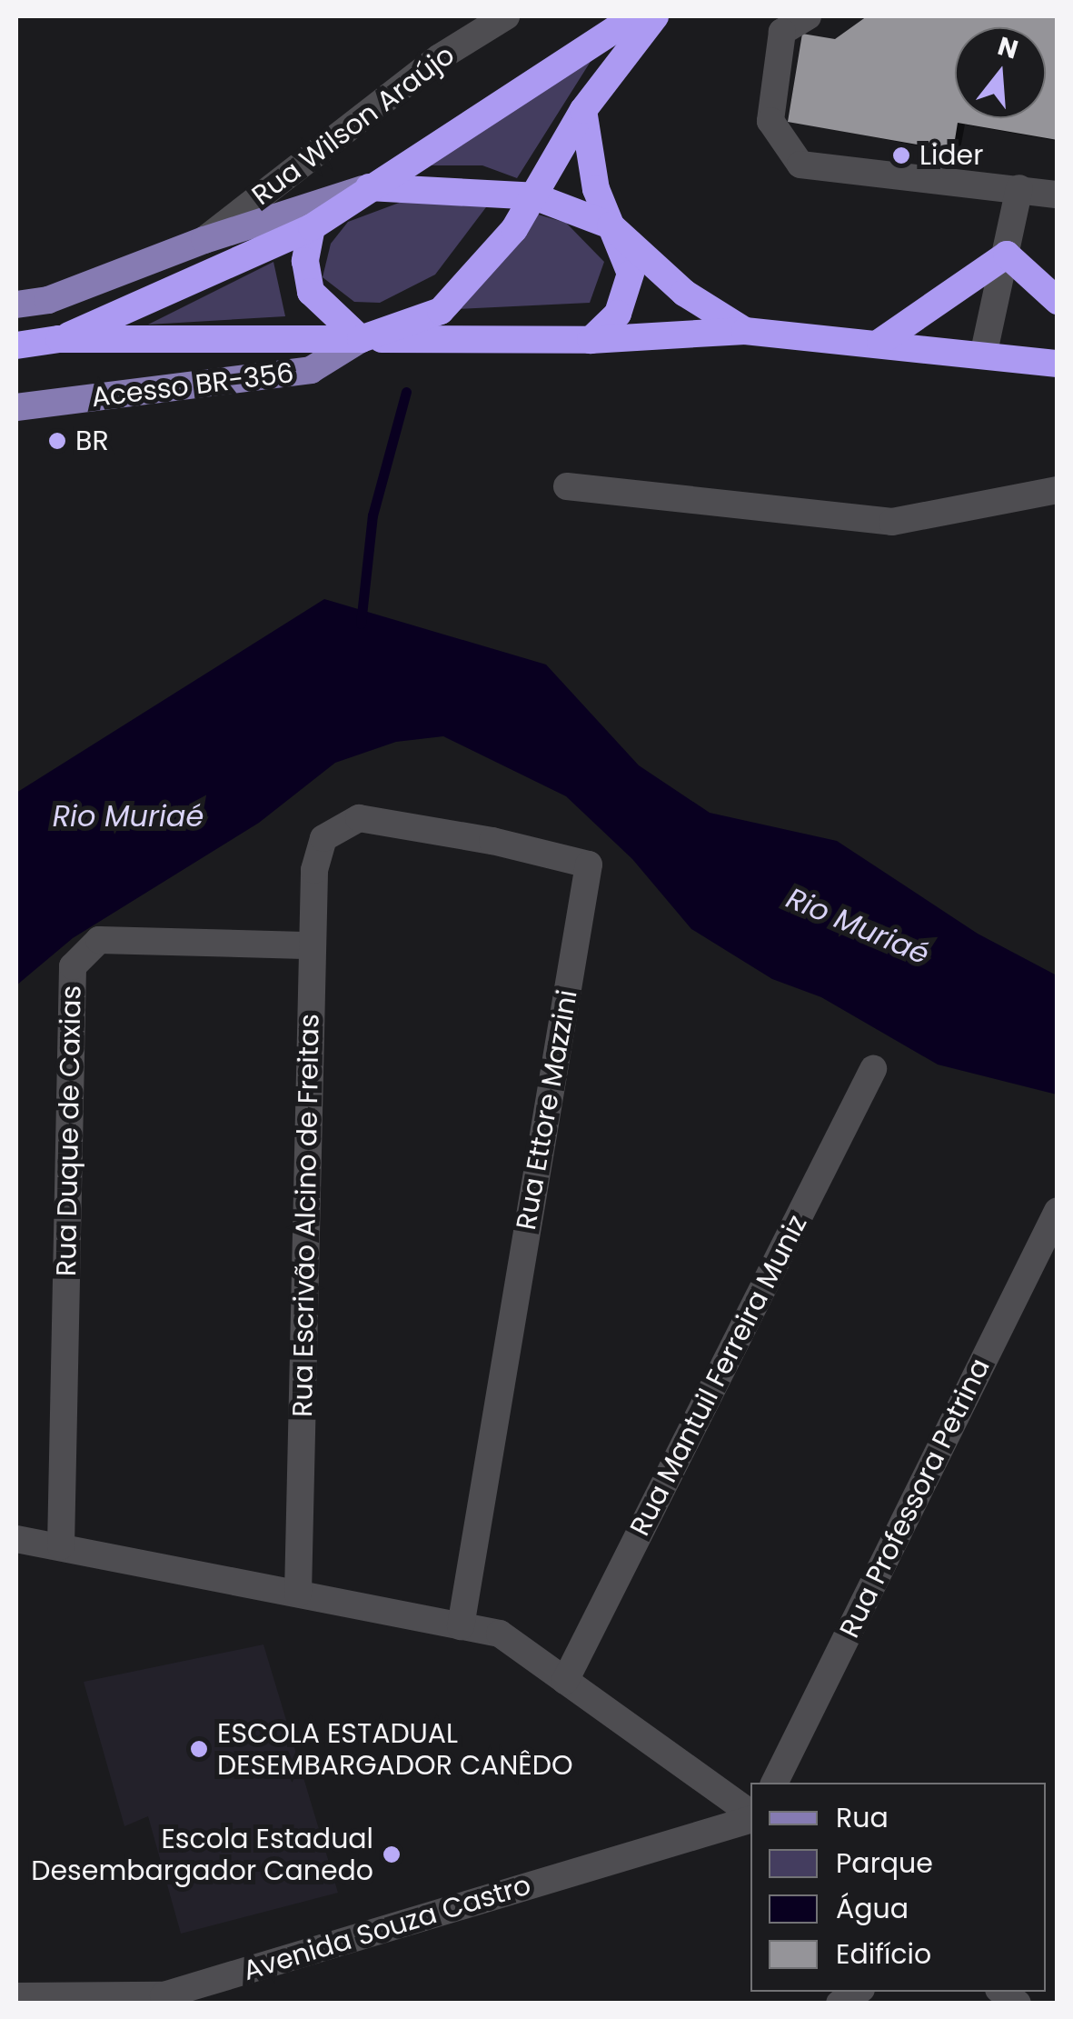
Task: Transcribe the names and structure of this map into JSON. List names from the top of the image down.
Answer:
{
  "streets": {
    "main road": ["Acesso BR-356"],
    "street": [
      "Rua Wilson Araújo",
      "Rua Ettore Mazzini",
      "Rua Duque de Caxias",
      "Rua Escrivão Alcino de Freitas",
      "Rua Mantuil Ferreira Muniz",
      "Rua Professora Petrina",
      "Avenida Souza Castro"
    ]
  },
  "crossings": [
    ["Rua Ettore Mazzini", "Rua Escrivão Alcino de Freitas"],
    ["Rua Duque de Caxias", "Rua Escrivão Alcino de Freitas"]
  ],
  "water": ["Rio Muriaé"],
  "places": [
    "Lider",
    "BR",
    "ESCOLA ESTADUAL DESEMBARGADOR CANÊDO",
    "Escola Estadual Desembargador Canedo"
  ],
  "legend": [
    "Rua",
    "Parque",
    "Água",
    "Edifício"
  ],
  "north": "top"
}
